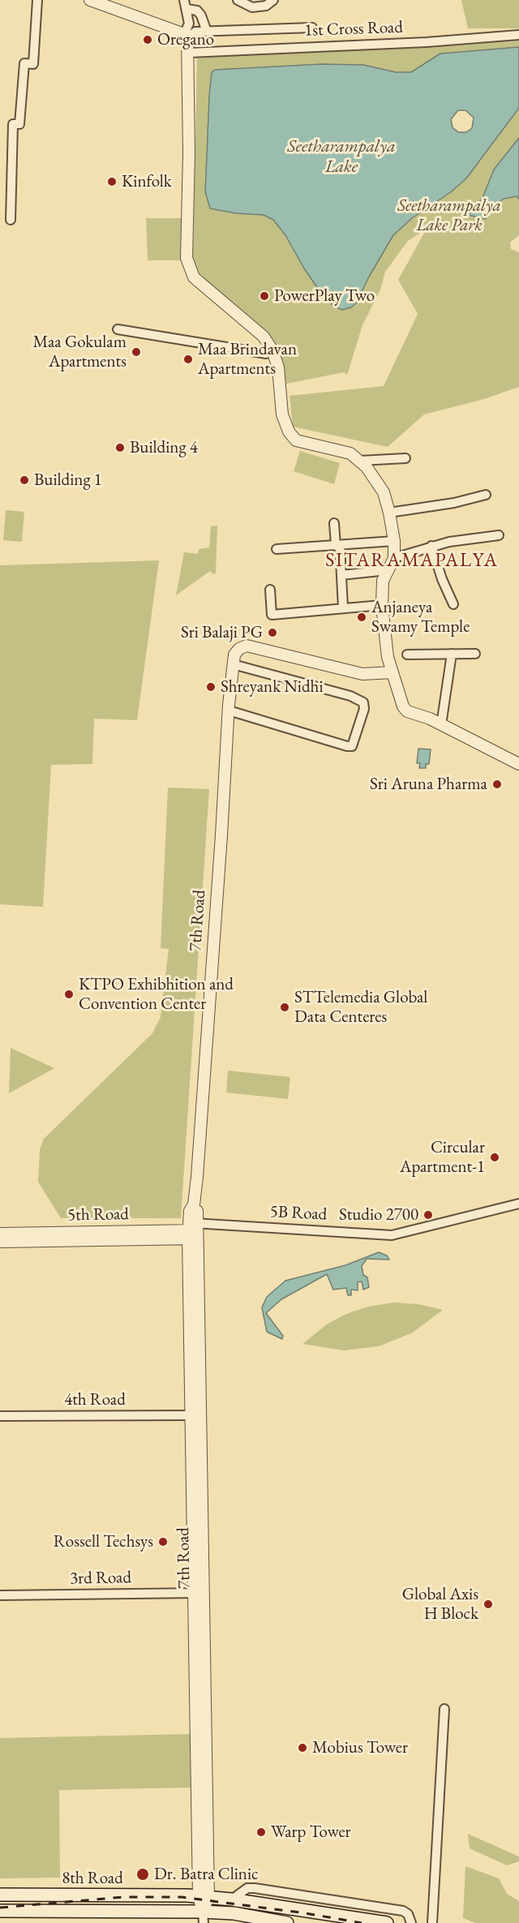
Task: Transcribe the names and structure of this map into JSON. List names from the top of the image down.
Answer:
{
  "streets": {
    "main road": ["8th Road"],
    "street": [
      "1st Cross Road",
      "7th Road",
      "5B Road",
      "5th Road",
      "4th Road",
      "3rd Road"
    ]
  },
  "crossings": [
    ["7th Road", "5B Road"],
    ["7th Road", "5th Road"],
    ["7th Road", "4th Road"],
    ["7th Road", "3rd Road"],
    ["7th Road", "8th Road"],
    ["5B Road", "5th Road"]
  ],
  "districts": ["SITARAMAPALYA"],
  "water": ["Seetharampalya Lake"],
  "parks": ["Seetharampalya Lake Park"],
  "places": [
    "Oregano",
    "Kinfolk",
    "PowerPlay Two",
    "Maa Gokulam Apartments",
    "Maa Brindavan Apartments",
    "Building 4",
    "Building 1",
    "Anjaneya Swamy Temple",
    "Sri Balaji PG",
    "Shreyank Nidhi",
    "Sri Aruna Pharma",
    "KTPO Exhibhition and Convention Center",
    "STTelemedia Global Data Centeres",
    "Circular Apartment-1",
    "Studio 2700",
    "Rossell Techsys",
    "Global Axis H Block",
    "Mobius Tower",
    "Warp Tower",
    "Dr. Batra Clinic"
  ]
}
